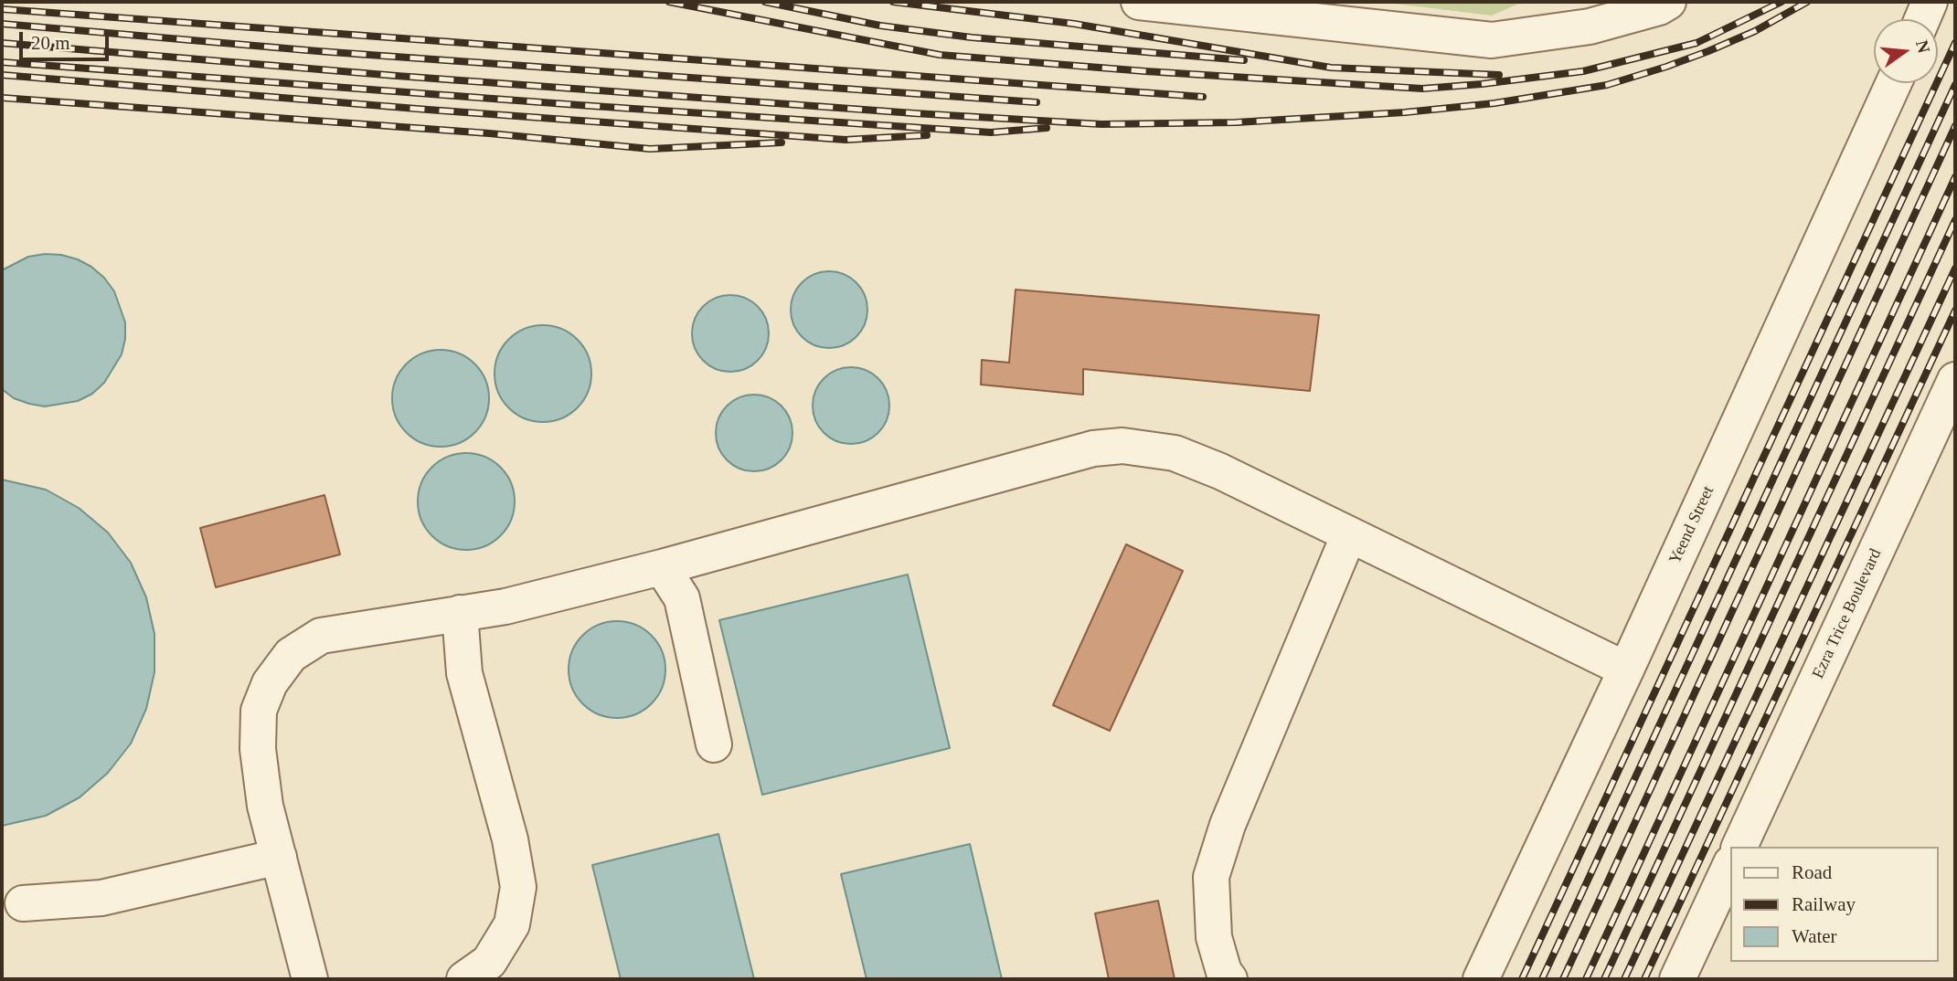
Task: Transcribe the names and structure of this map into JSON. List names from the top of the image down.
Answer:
{
  "streets": {
    "street": ["Yeend Street", "Ezra Trice Boulevard"]
  },
  "legend": ["Road", "Railway", "Water"],
  "scale_bar": "20 m",
  "north": "right"
}
